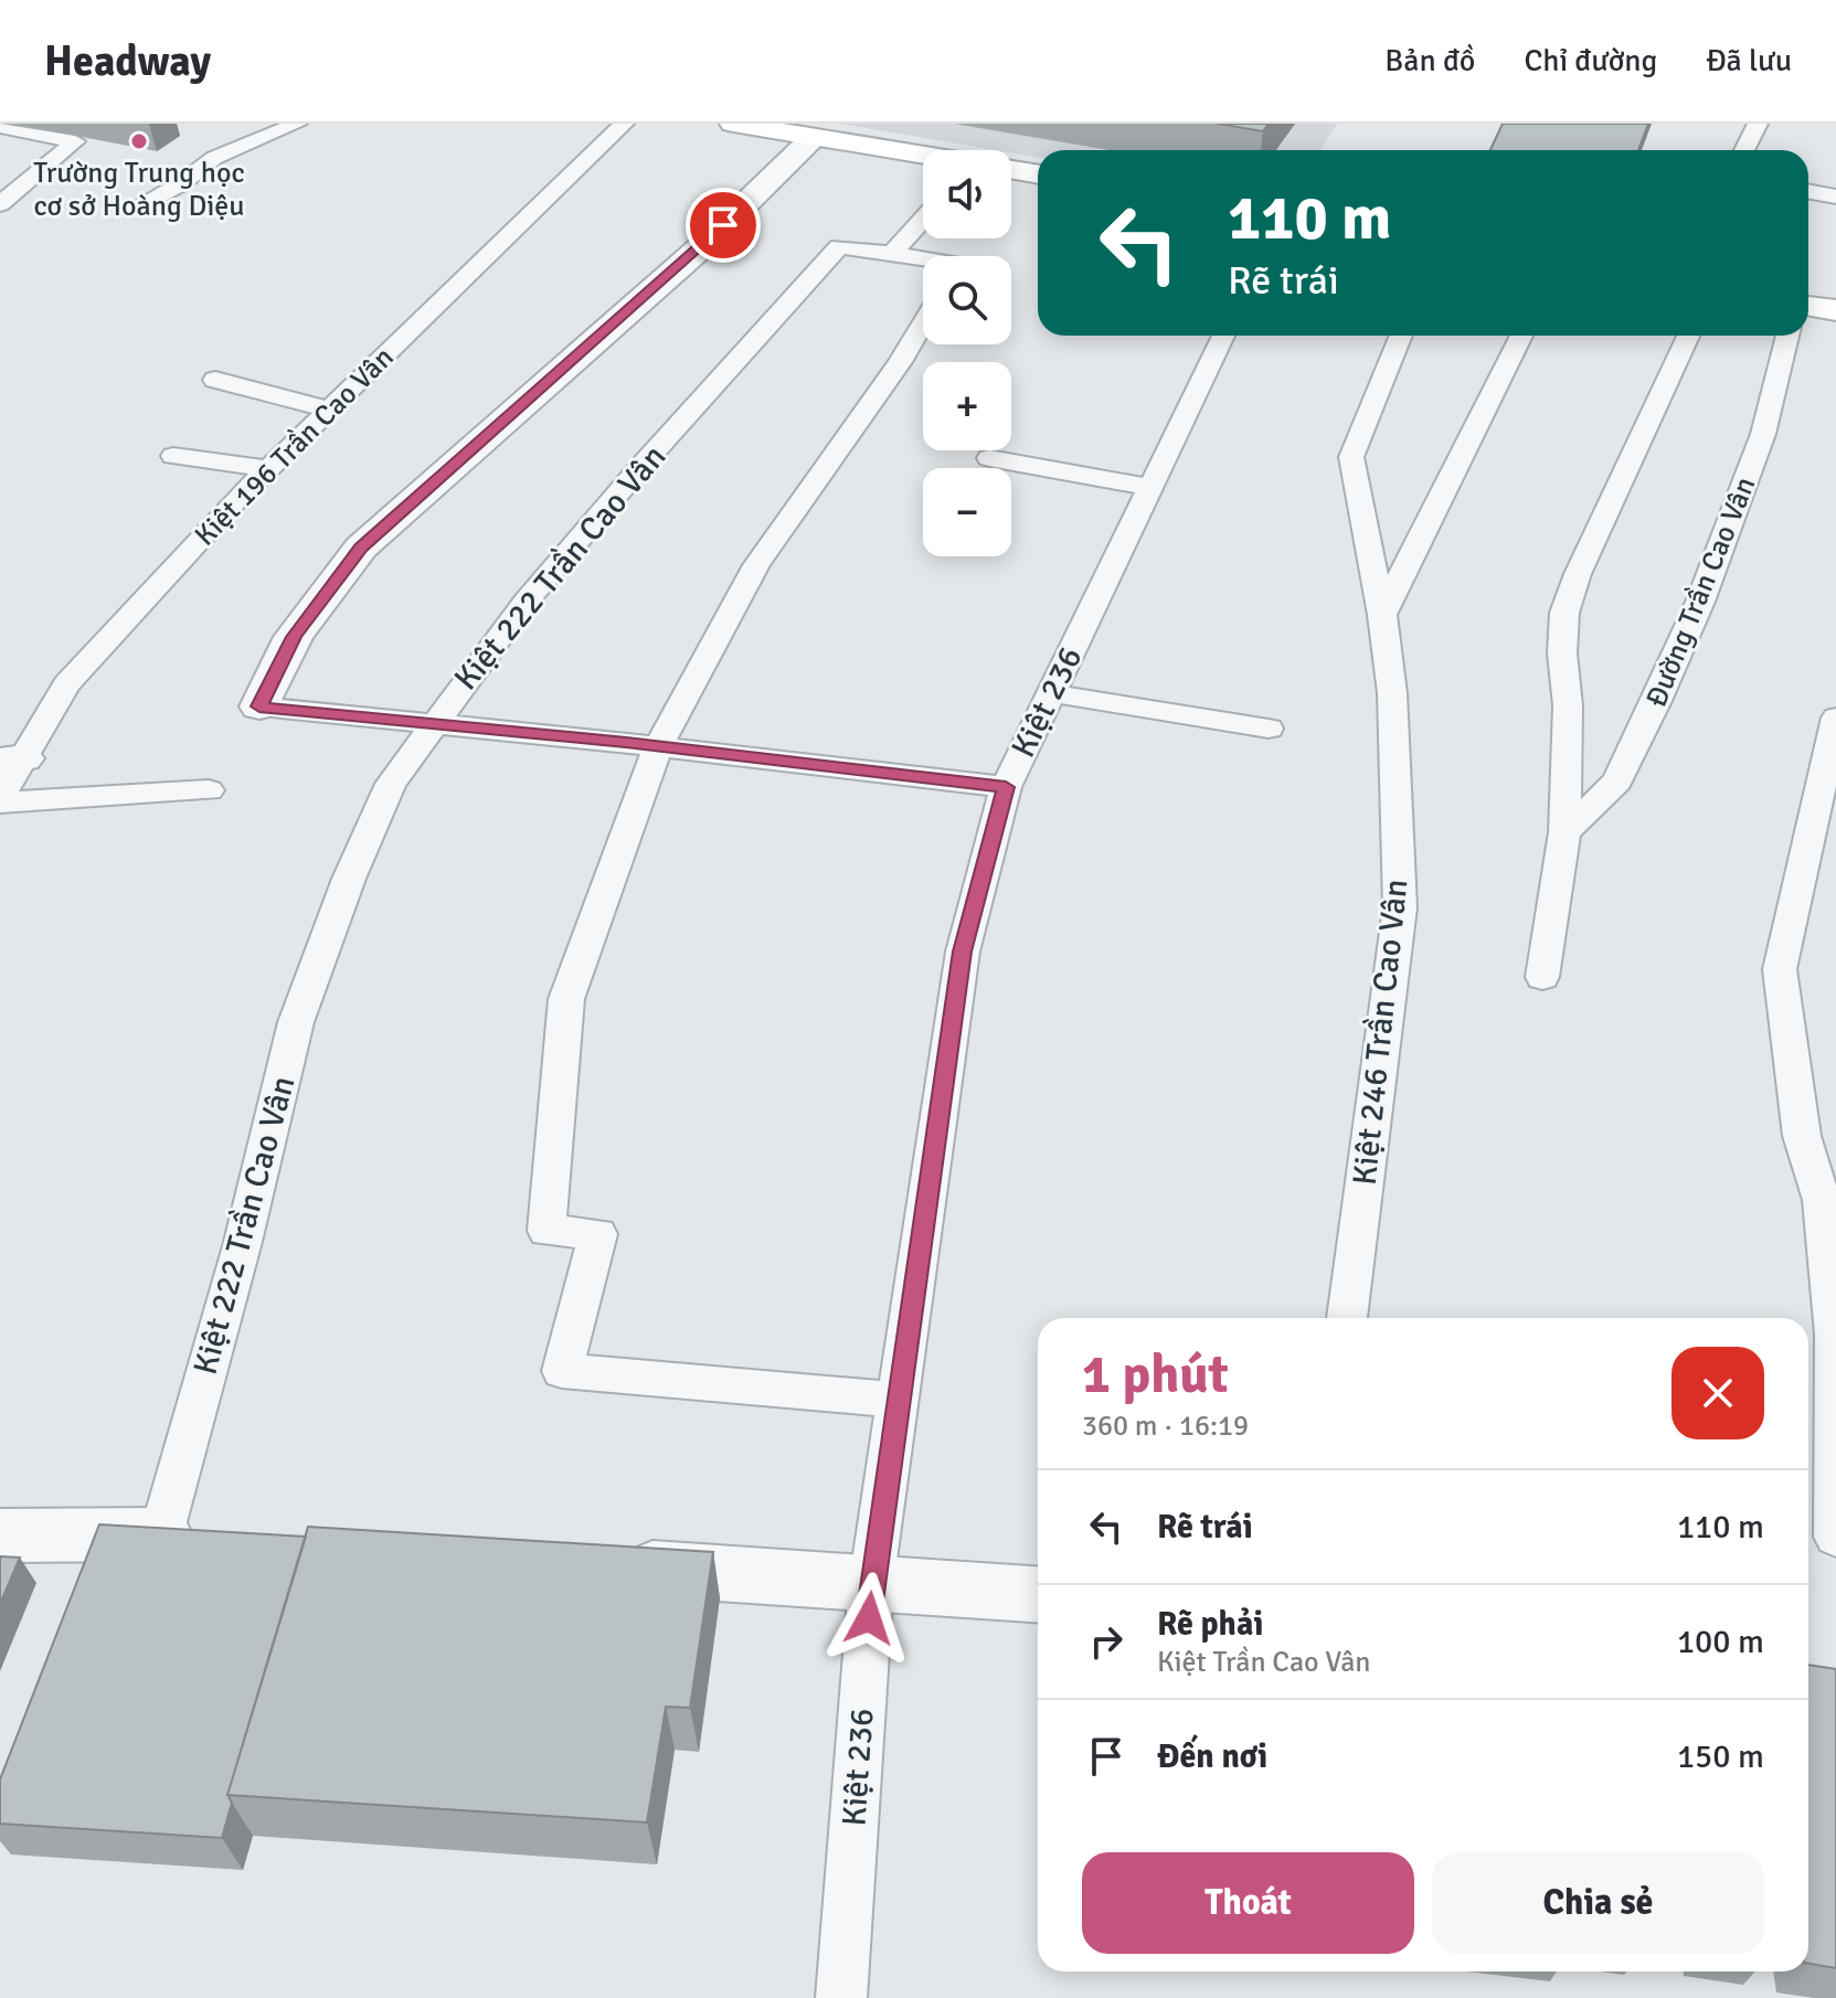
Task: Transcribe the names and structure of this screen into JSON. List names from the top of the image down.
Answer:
{
  "streets": {
    "lane": [
      "Kiệt 196 Trần Cao Vân",
      "Kiệt 222 Trần Cao Vân",
      "Đường Trần Cao Vân",
      "Kiệt 236",
      "Kiệt 246 Trần Cao Vân"
    ]
  },
  "places": ["Trường Trung học cơ sở Hoàng Diệu"],
  "page": {
    "header": "Headway",
    "nav": ["Bản đồ", "Chỉ đường", "Đã lưu"],
    "map_buttons": ["+", "−"],
    "turn": ["110 m", "Rẽ trái"],
    "heading": ["1 phút", "360 m · 16:19"],
    "list": [
      {
        "name": "Rẽ trái",
        "value": "110 m"
      },
      {
        "name": "Rẽ phải",
        "note": "Kiệt Trần Cao Vân",
        "value": "100 m"
      },
      {
        "name": "Đến nơi",
        "value": "150 m"
      }
    ],
    "buttons": ["Thoát", "Chia sẻ"]
  }
}
